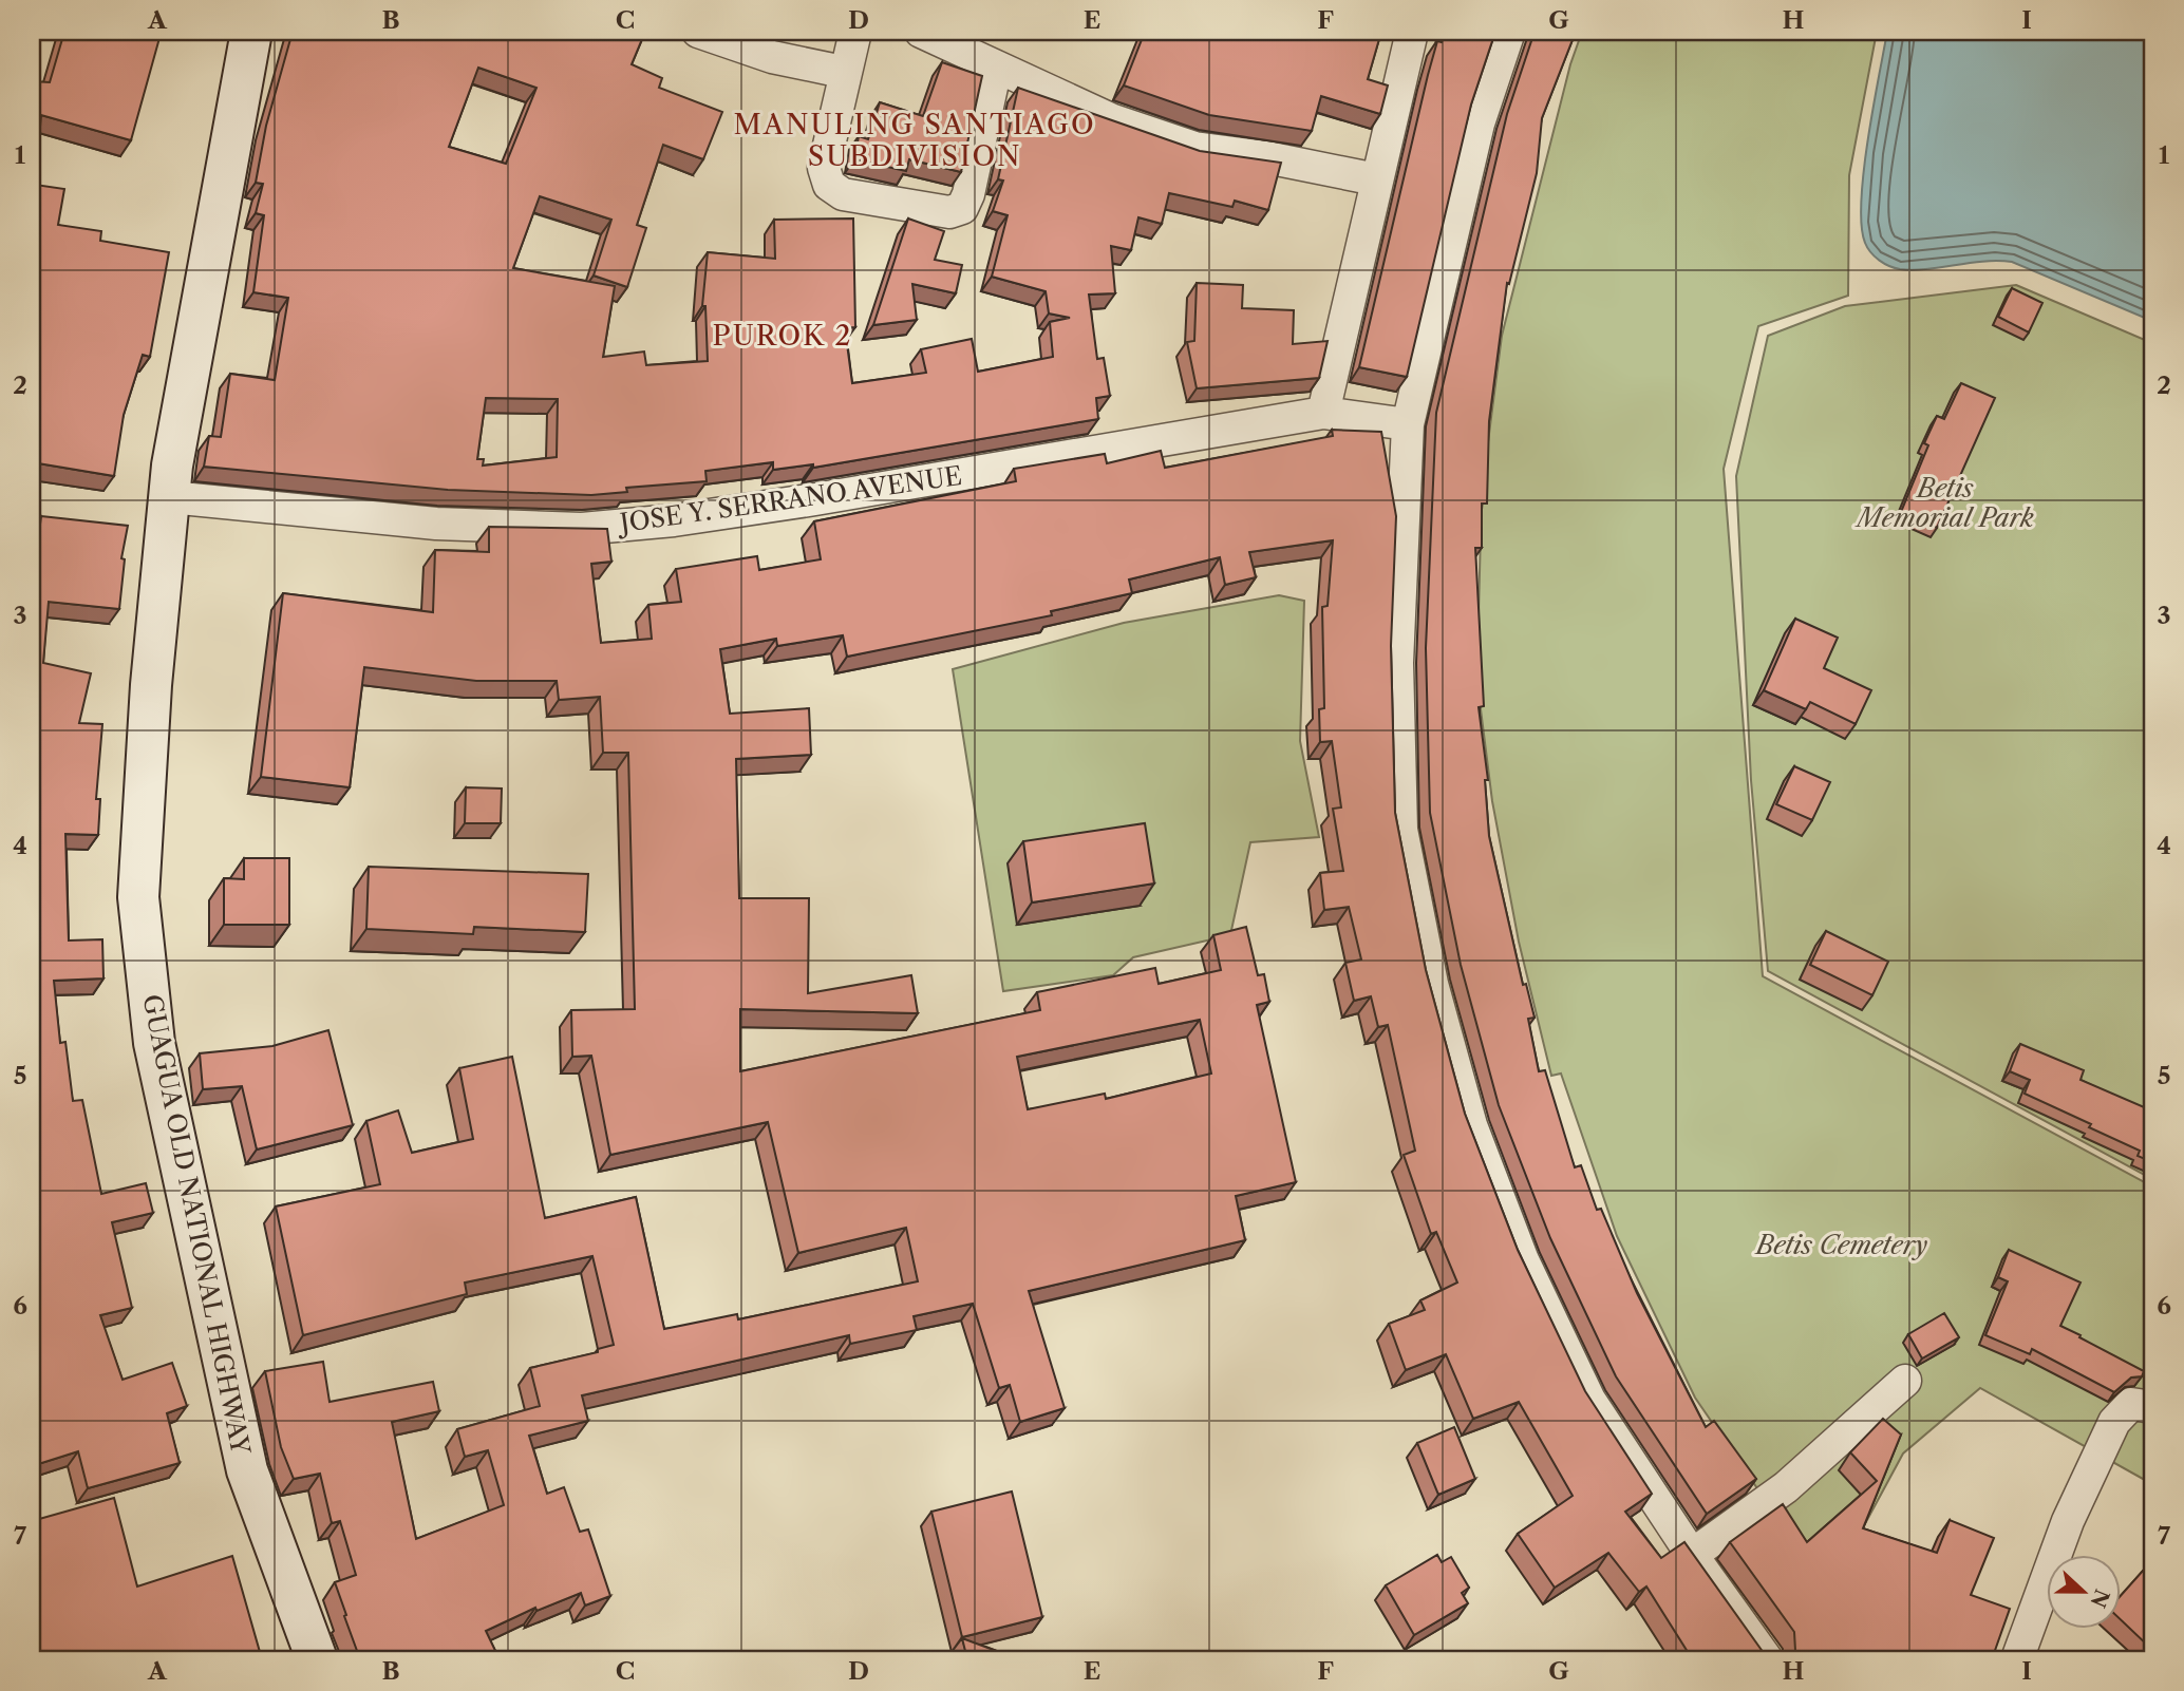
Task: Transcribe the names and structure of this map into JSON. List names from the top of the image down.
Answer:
{
  "streets": {
    "main road": ["GUAGUA OLD NATIONAL HIGHWAY"],
    "street": ["JOSE Y. SERRANO AVENUE"]
  },
  "crossings": [
    ["JOSE Y. SERRANO AVENUE", "GUAGUA OLD NATIONAL HIGHWAY"]
  ],
  "districts": ["MANULING SANTIAGO SUBDIVISION", "PUROK 2"],
  "parks": ["Betis Memorial Park", "Betis Cemetery"],
  "north": "right",
  "grid": {
    "columns": [
      "A",
      "B",
      "C",
      "D",
      "E",
      "F",
      "G",
      "H",
      "I"
    ],
    "rows": [
      "1",
      "2",
      "3",
      "4",
      "5",
      "6",
      "7"
    ]
  }
}
